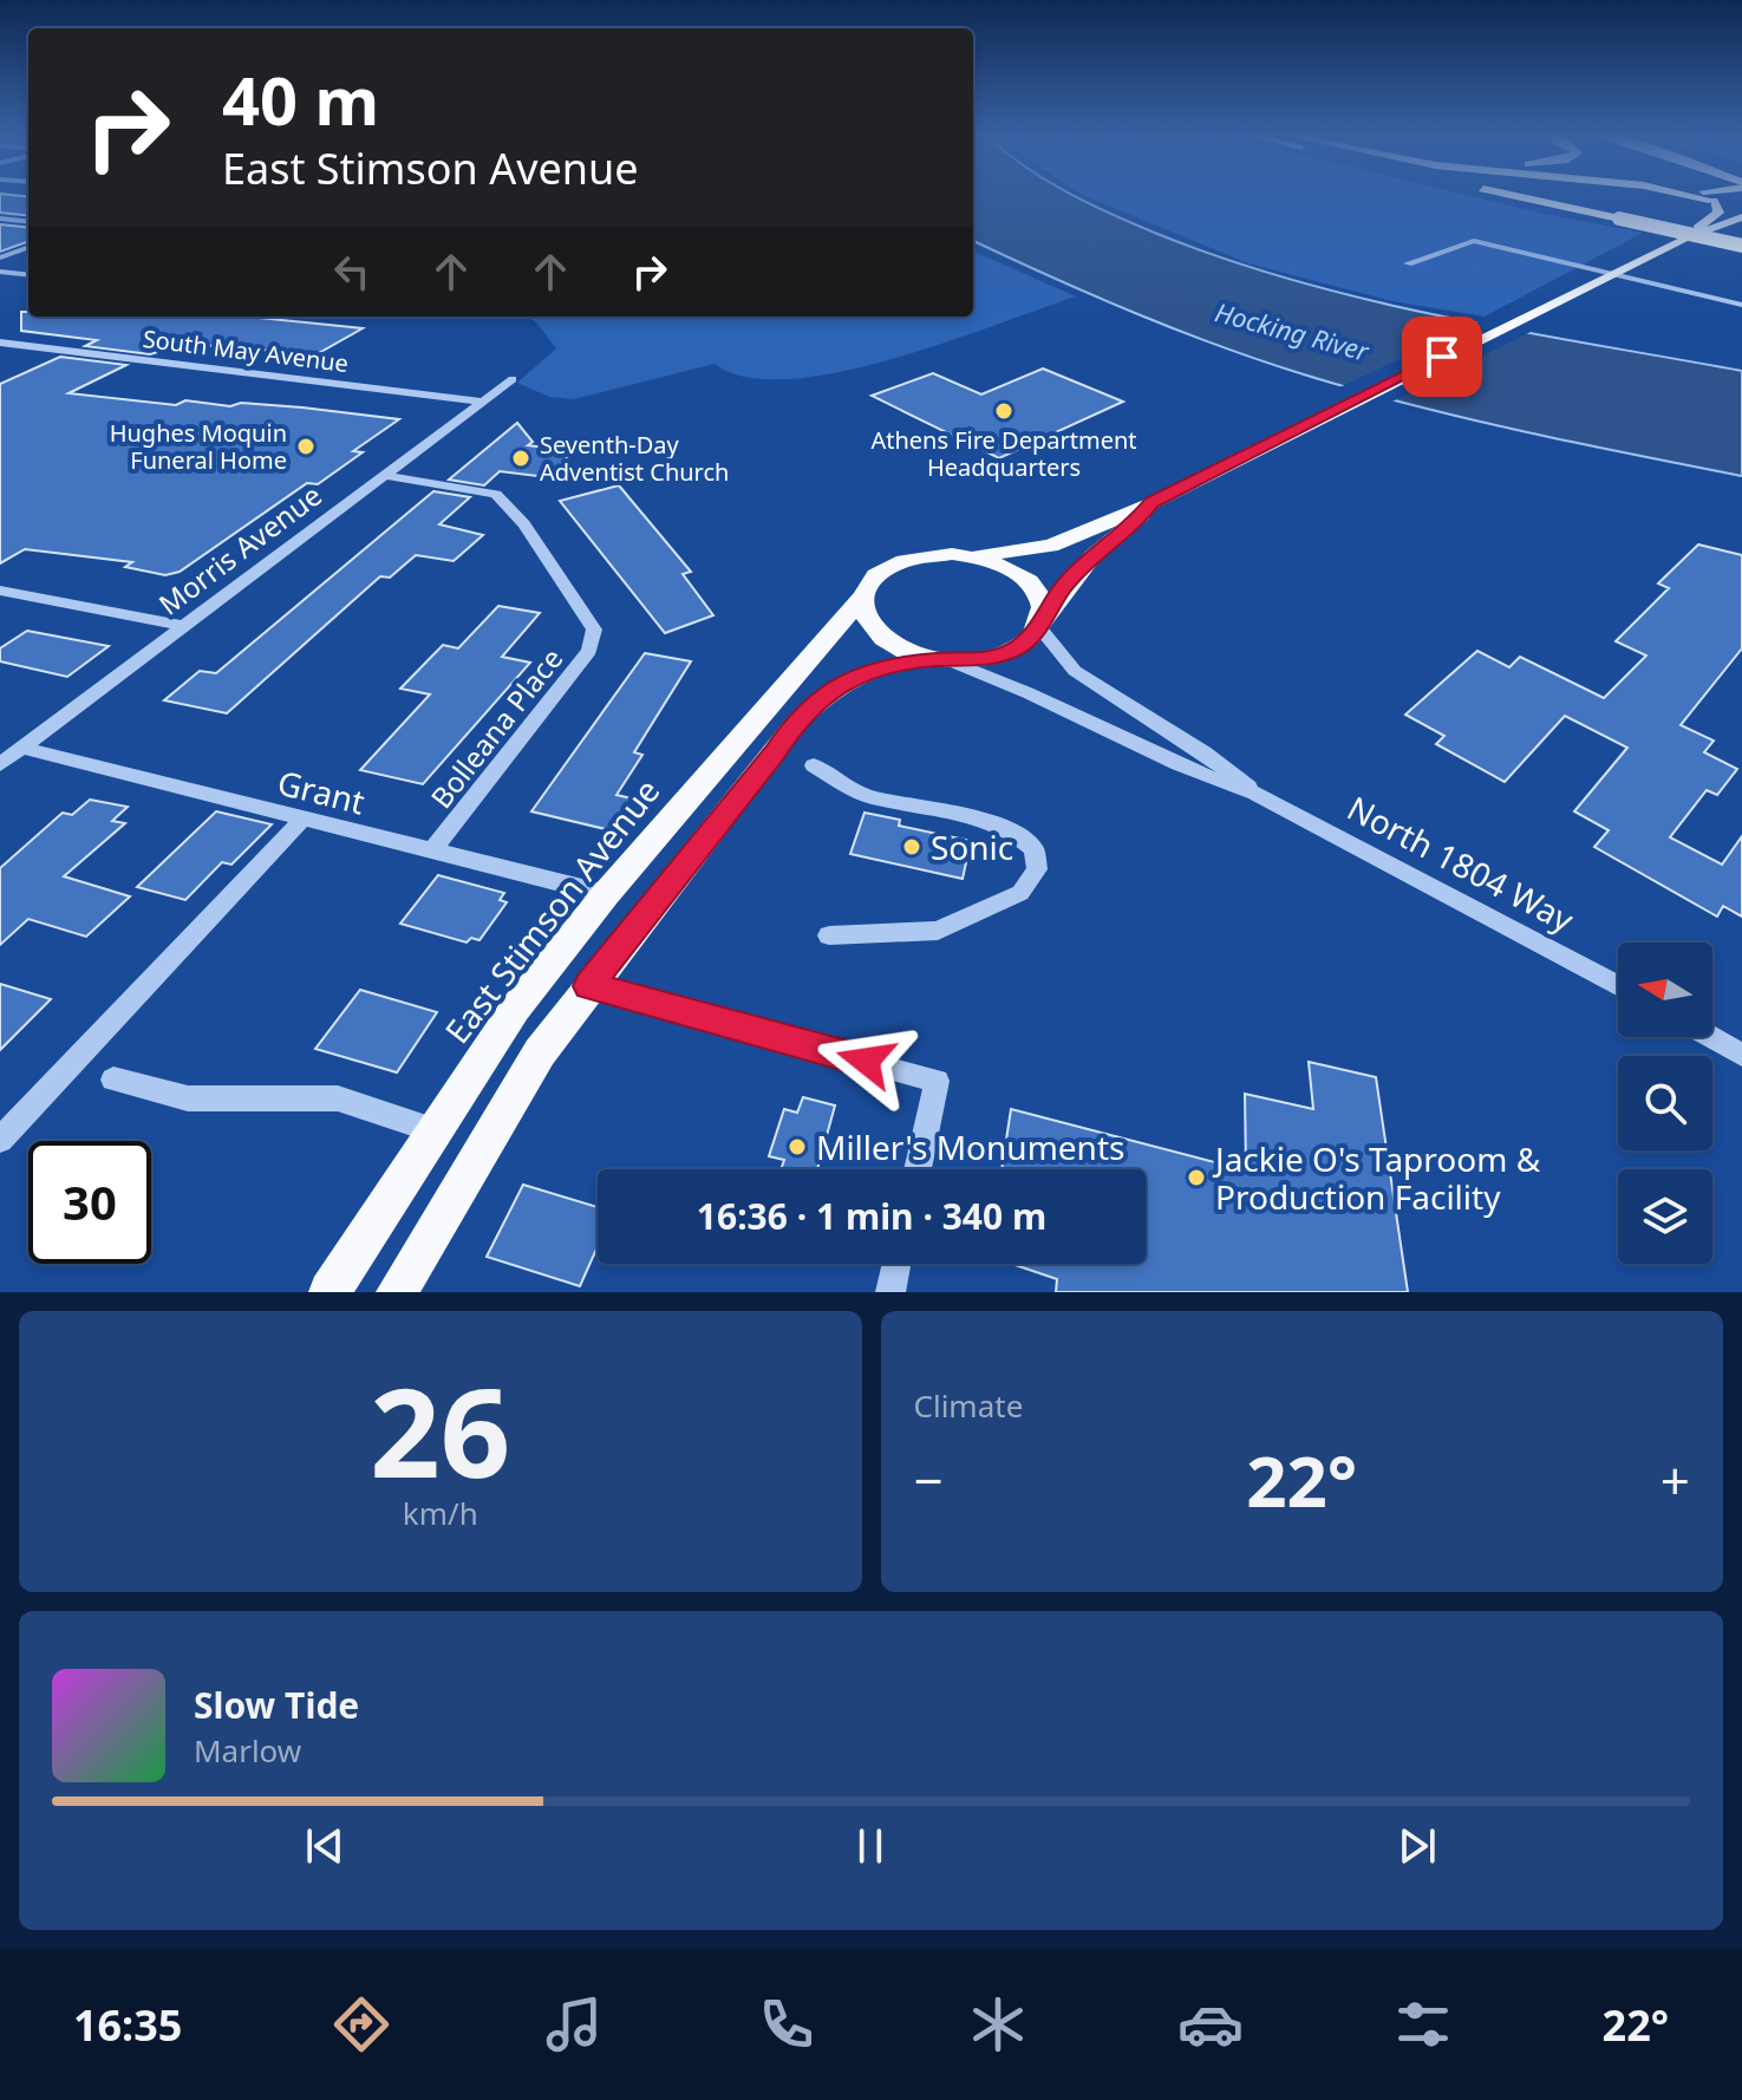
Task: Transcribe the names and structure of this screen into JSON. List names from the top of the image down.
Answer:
{
  "streets": {
    "main road": ["East Stimson Avenue"],
    "street": [
      "South May Avenue",
      "Morris Avenue",
      "Bolleana Place",
      "Grant",
      "North 1804 Way"
    ]
  },
  "crossings": [
    ["South May Avenue", "Morris Avenue"],
    ["Morris Avenue", "Bolleana Place"],
    ["Morris Avenue", "Grant"],
    ["Bolleana Place", "Grant"],
    ["Grant", "East Stimson Avenue"],
    ["North 1804 Way", "East Stimson Avenue"]
  ],
  "water": ["Hocking River"],
  "places": [
    "Athens Fire Department Headquarters",
    "Hughes Moquin Funeral Home",
    "Seventh-Day Adventist Church",
    "Sonic",
    "Miller's Monuments",
    "Jackie O's Taproom & Production Facility"
  ],
  "north": "left",
  "page": {
    "turn": ["40 m", "East Stimson Avenue"],
    "limit": "30",
    "trip": "16:36 · 1 min · 340 m",
    "tile": [
      ["26", "km/h"],
      "Climate"
    ],
    "heat": ["−", "22°", "+"],
    "song": ["Slow Tide", "Marlow"],
    "tabs": ["16:35", "22°"]
  }
}
